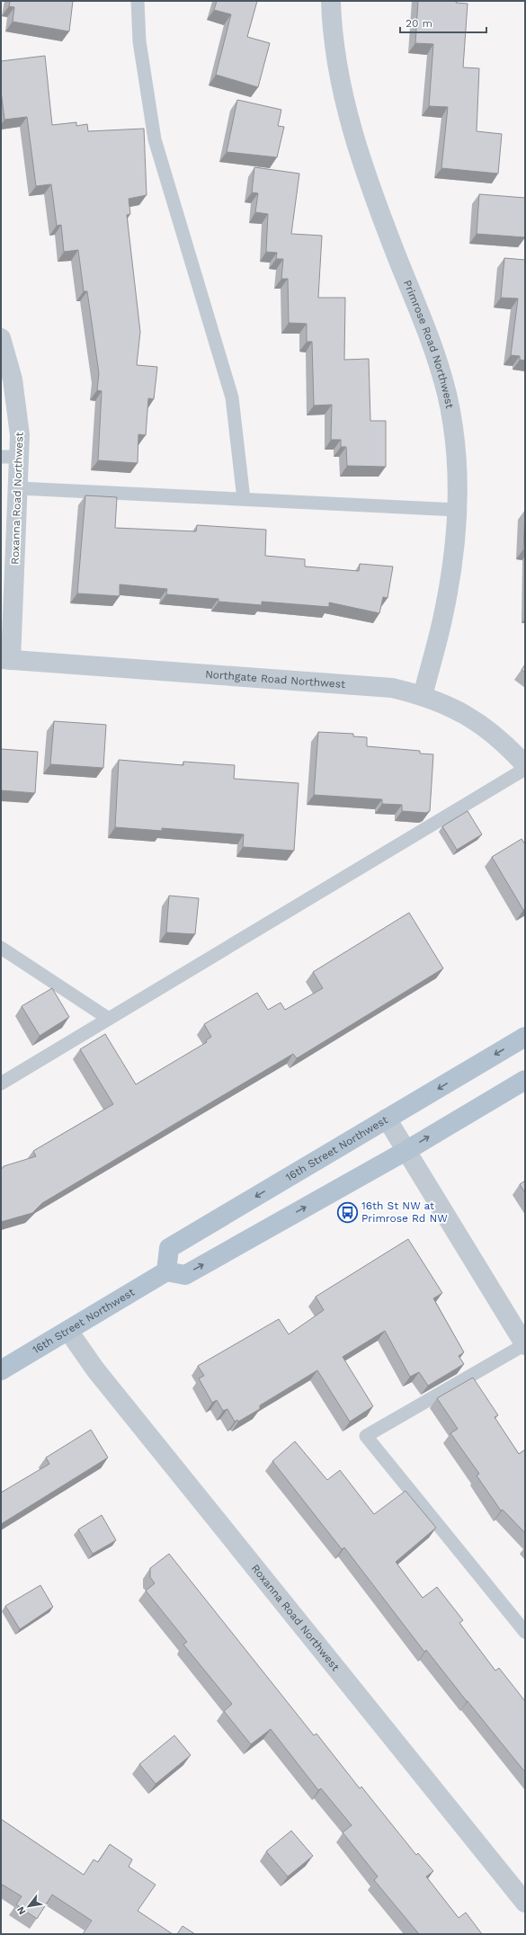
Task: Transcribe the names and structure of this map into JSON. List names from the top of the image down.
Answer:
{
  "streets": {
    "main road": ["16th Street Northwest"],
    "street": ["Primrose Road Northwest", "Roxanna Road Northwest", "Northgate Road Northwest"]
  },
  "crossings": [
    ["Primrose Road Northwest", "Northgate Road Northwest"],
    ["Roxanna Road Northwest", "Northgate Road Northwest"],
    ["Roxanna Road Northwest", "16th Street Northwest"]
  ],
  "places": {
    "bus stop": ["16th St NW at Primrose Rd NW"]
  },
  "scale_bar": "20 m",
  "north": "bottom left"
}
